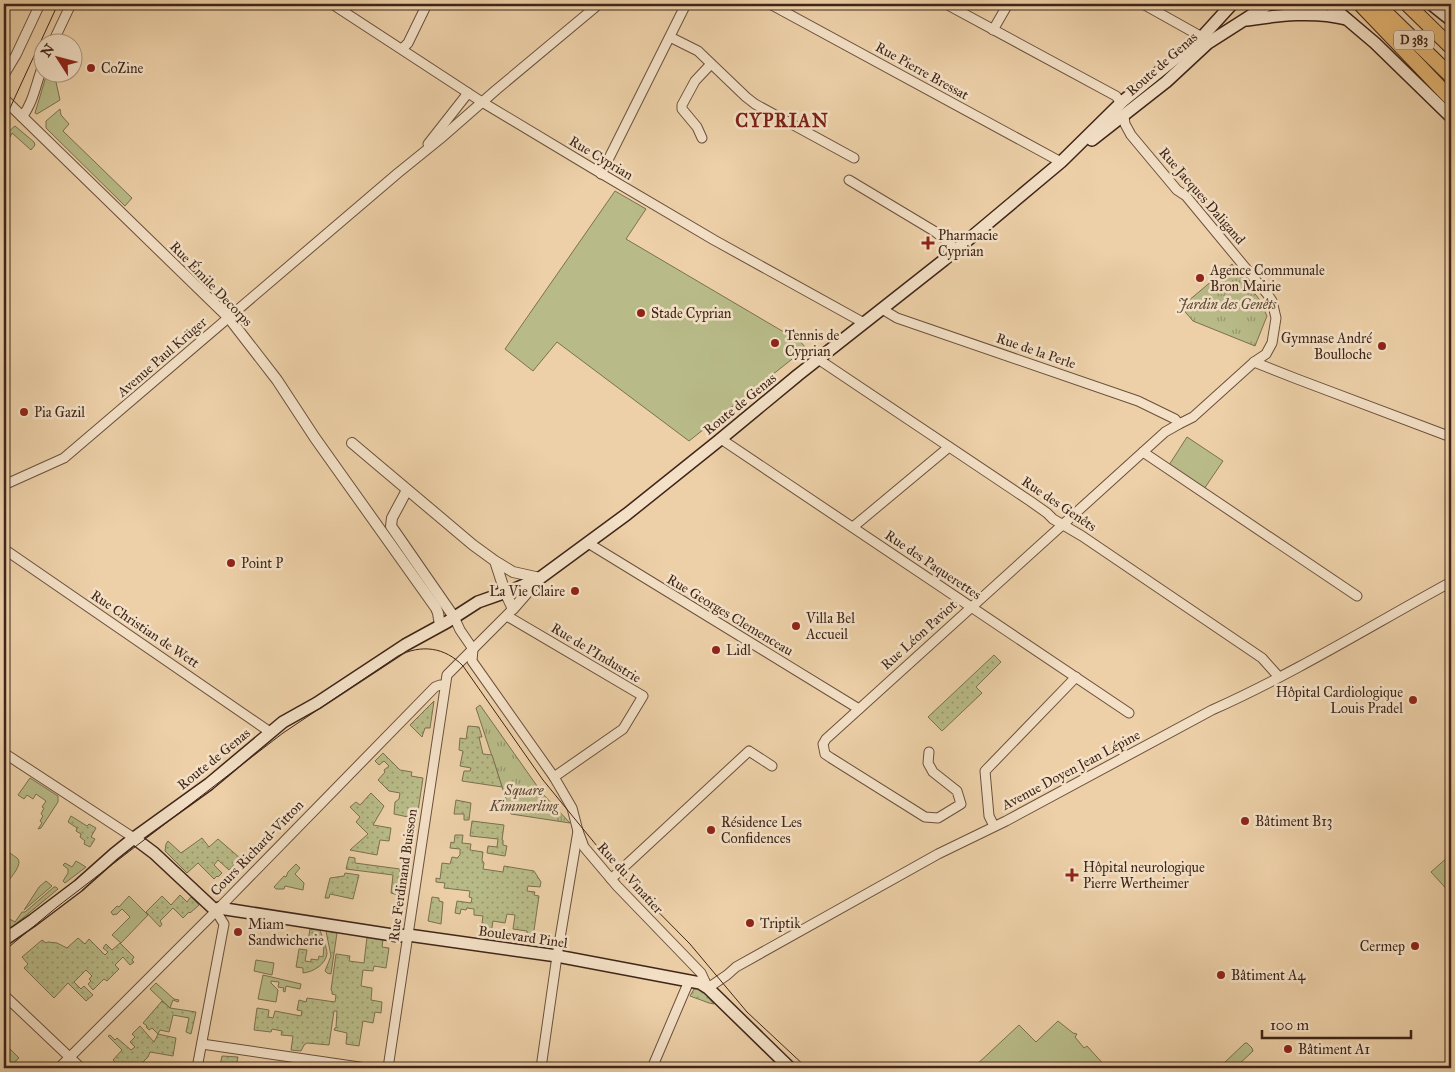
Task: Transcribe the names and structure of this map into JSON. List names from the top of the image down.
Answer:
{
  "streets": {
    "highway": ["D 383"],
    "main road": ["Route de Genas", "Boulevard Pinel"],
    "street": [
      "Rue Pierre Bressat",
      "Rue Cyprian",
      "Rue Jacques Daligand",
      "Rue Émile Decorps",
      "Rue de la Perle",
      "Avenue Paul Krüger",
      "Rue des Genêts",
      "Rue des Paquerettes",
      "Rue Georges Clemenceau",
      "Rue Christian de Wett",
      "Rue Léon Paviot",
      "Rue de l'Industrie",
      "Avenue Doyen Jean Lépine",
      "Cours Richard-Vitton",
      "Rue Ferdinand Buisson",
      "Rue du Vinatier"
    ]
  },
  "crossings": [
    ["Route de Genas", "Rue Pierre Bressat"],
    ["Route de Genas", "Rue Cyprian"],
    ["Route de Genas", "Rue Jacques Daligand"],
    ["Route de Genas", "Rue Émile Decorps"],
    ["Route de Genas", "Rue de la Perle"],
    ["Route de Genas", "Rue des Genêts"],
    ["Route de Genas", "Rue des Paquerettes"],
    ["Route de Genas", "Rue Georges Clemenceau"],
    ["Route de Genas", "Rue Christian de Wett"],
    ["Rue Cyprian", "Avenue Paul Krüger"],
    ["Rue Jacques Daligand", "Rue de la Perle"],
    ["Rue Jacques Daligand", "Rue Léon Paviot"],
    ["Rue Émile Decorps", "Avenue Paul Krüger"],
    ["Rue de la Perle", "Rue Léon Paviot"],
    ["Rue des Genêts", "Rue Léon Paviot"],
    ["Rue des Genêts", "Avenue Doyen Jean Lépine"],
    ["Rue des Paquerettes", "Rue Léon Paviot"],
    ["Rue Georges Clemenceau", "Rue Léon Paviot"],
    ["Rue de l'Industrie", "Cours Richard-Vitton"],
    ["Rue de l'Industrie", "Rue du Vinatier"],
    ["Avenue Doyen Jean Lépine", "Rue du Vinatier"],
    ["Avenue Doyen Jean Lépine", "Boulevard Pinel"],
    ["Cours Richard-Vitton", "Rue Ferdinand Buisson"],
    ["Cours Richard-Vitton", "Rue du Vinatier"],
    ["Cours Richard-Vitton", "Boulevard Pinel"],
    ["Rue Ferdinand Buisson", "Boulevard Pinel"],
    ["Rue du Vinatier", "Boulevard Pinel"]
  ],
  "districts": ["CYPRIAN"],
  "parks": ["Jardin des Genêts", "Square Kimmerling"],
  "places": {
    "other": [
      "CoZine",
      "Agence Communale Bron Mairie",
      "Stade Cyprian",
      "Tennis de Cyprian",
      "Gymnase André Boulloche",
      "Pia Gazil",
      "Point P",
      "La Vie Claire",
      "Villa Bel Accueil",
      "Lidl",
      "Hôpital Cardiologique Louis Pradel",
      "Bâtiment B13",
      "Résidence Les Confidences",
      "Triptik",
      "Miam Sandwicherie",
      "Cermep",
      "Bâtiment A4",
      "Bâtiment A1"
    ],
    "health": ["Pharmacie Cyprian", "Hôpital neurologique Pierre Wertheimer"]
  },
  "scale_bar": "100 m",
  "north": "top left"
}
